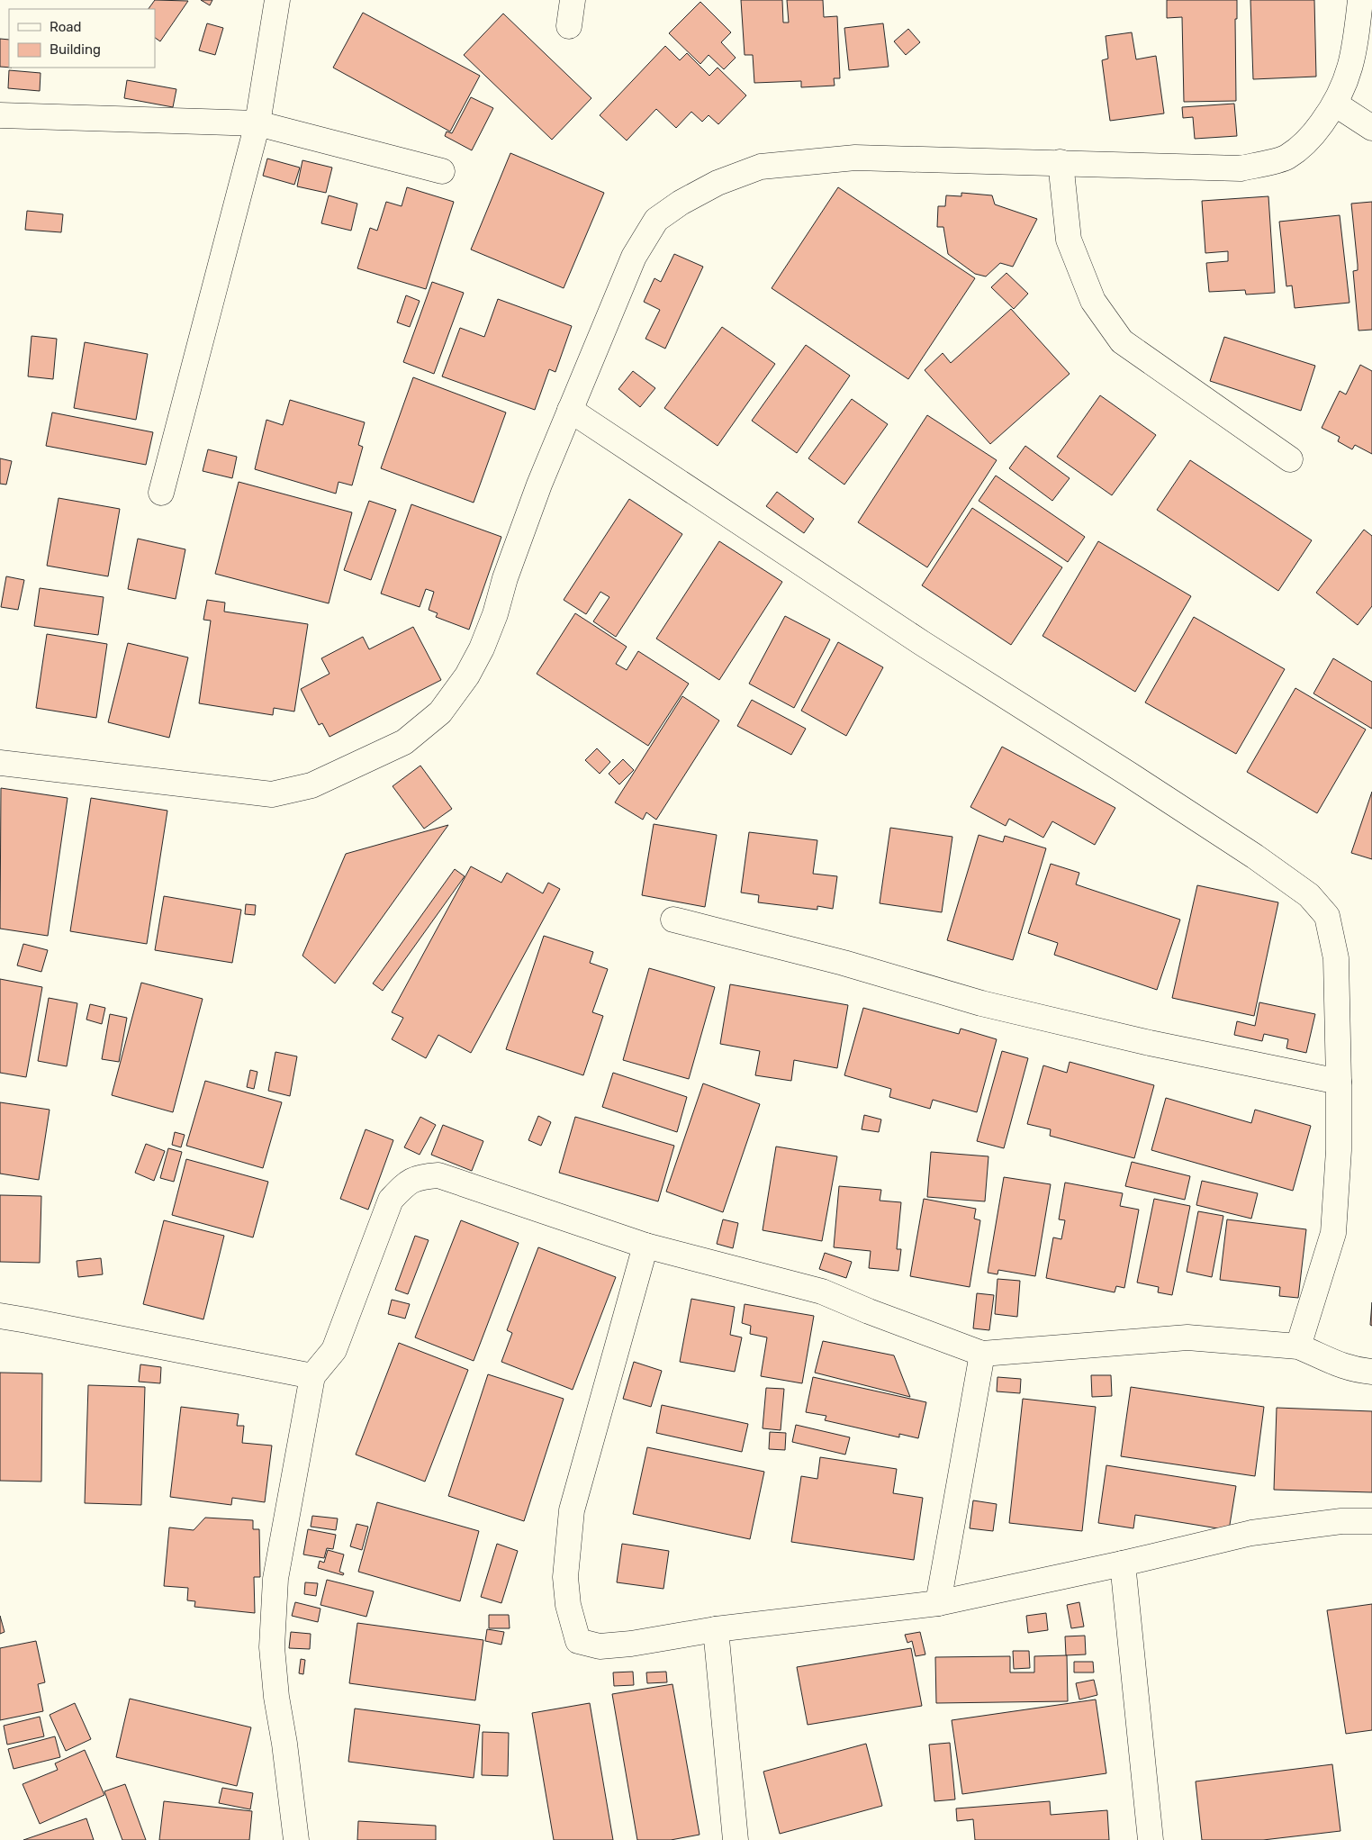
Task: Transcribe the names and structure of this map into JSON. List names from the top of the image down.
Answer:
{
  "legend": ["Road", "Building"]
}
